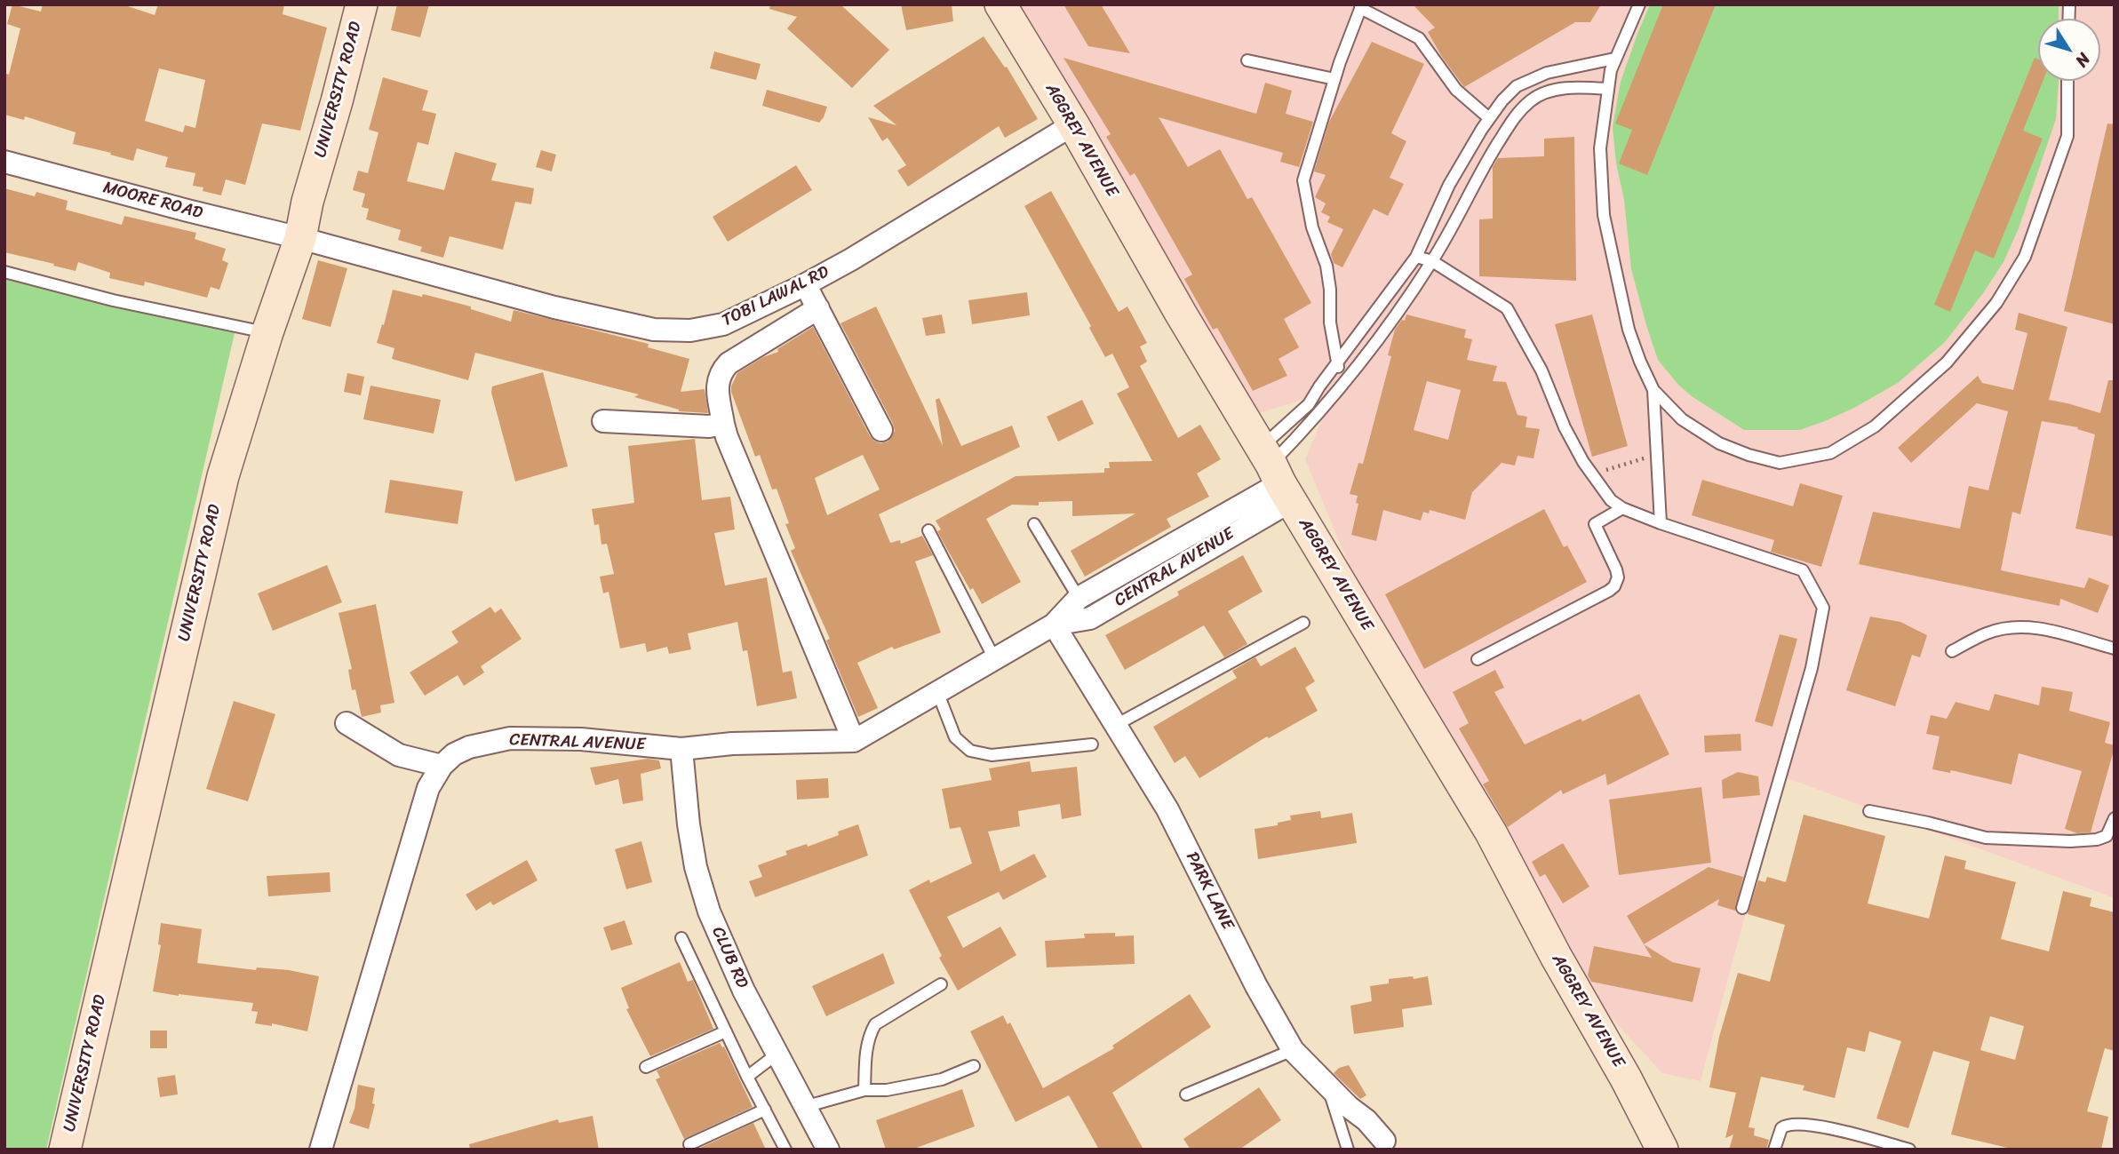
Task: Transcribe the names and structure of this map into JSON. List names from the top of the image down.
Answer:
{
  "streets": {
    "street": [
      "UNIVERSITY ROAD",
      "AGGREY AVENUE",
      "MOORE ROAD",
      "TOBI LAWAL RD",
      "CENTRAL AVENUE",
      "PARK LANE",
      "CLUB RD"
    ]
  },
  "crossings": [
    ["UNIVERSITY ROAD", "MOORE ROAD"],
    ["UNIVERSITY ROAD", "TOBI LAWAL RD"],
    ["AGGREY AVENUE", "TOBI LAWAL RD"],
    ["AGGREY AVENUE", "CENTRAL AVENUE"],
    ["MOORE ROAD", "TOBI LAWAL RD"],
    ["CENTRAL AVENUE", "PARK LANE"],
    ["CENTRAL AVENUE", "CLUB RD"]
  ],
  "north": "bottom right"
}
